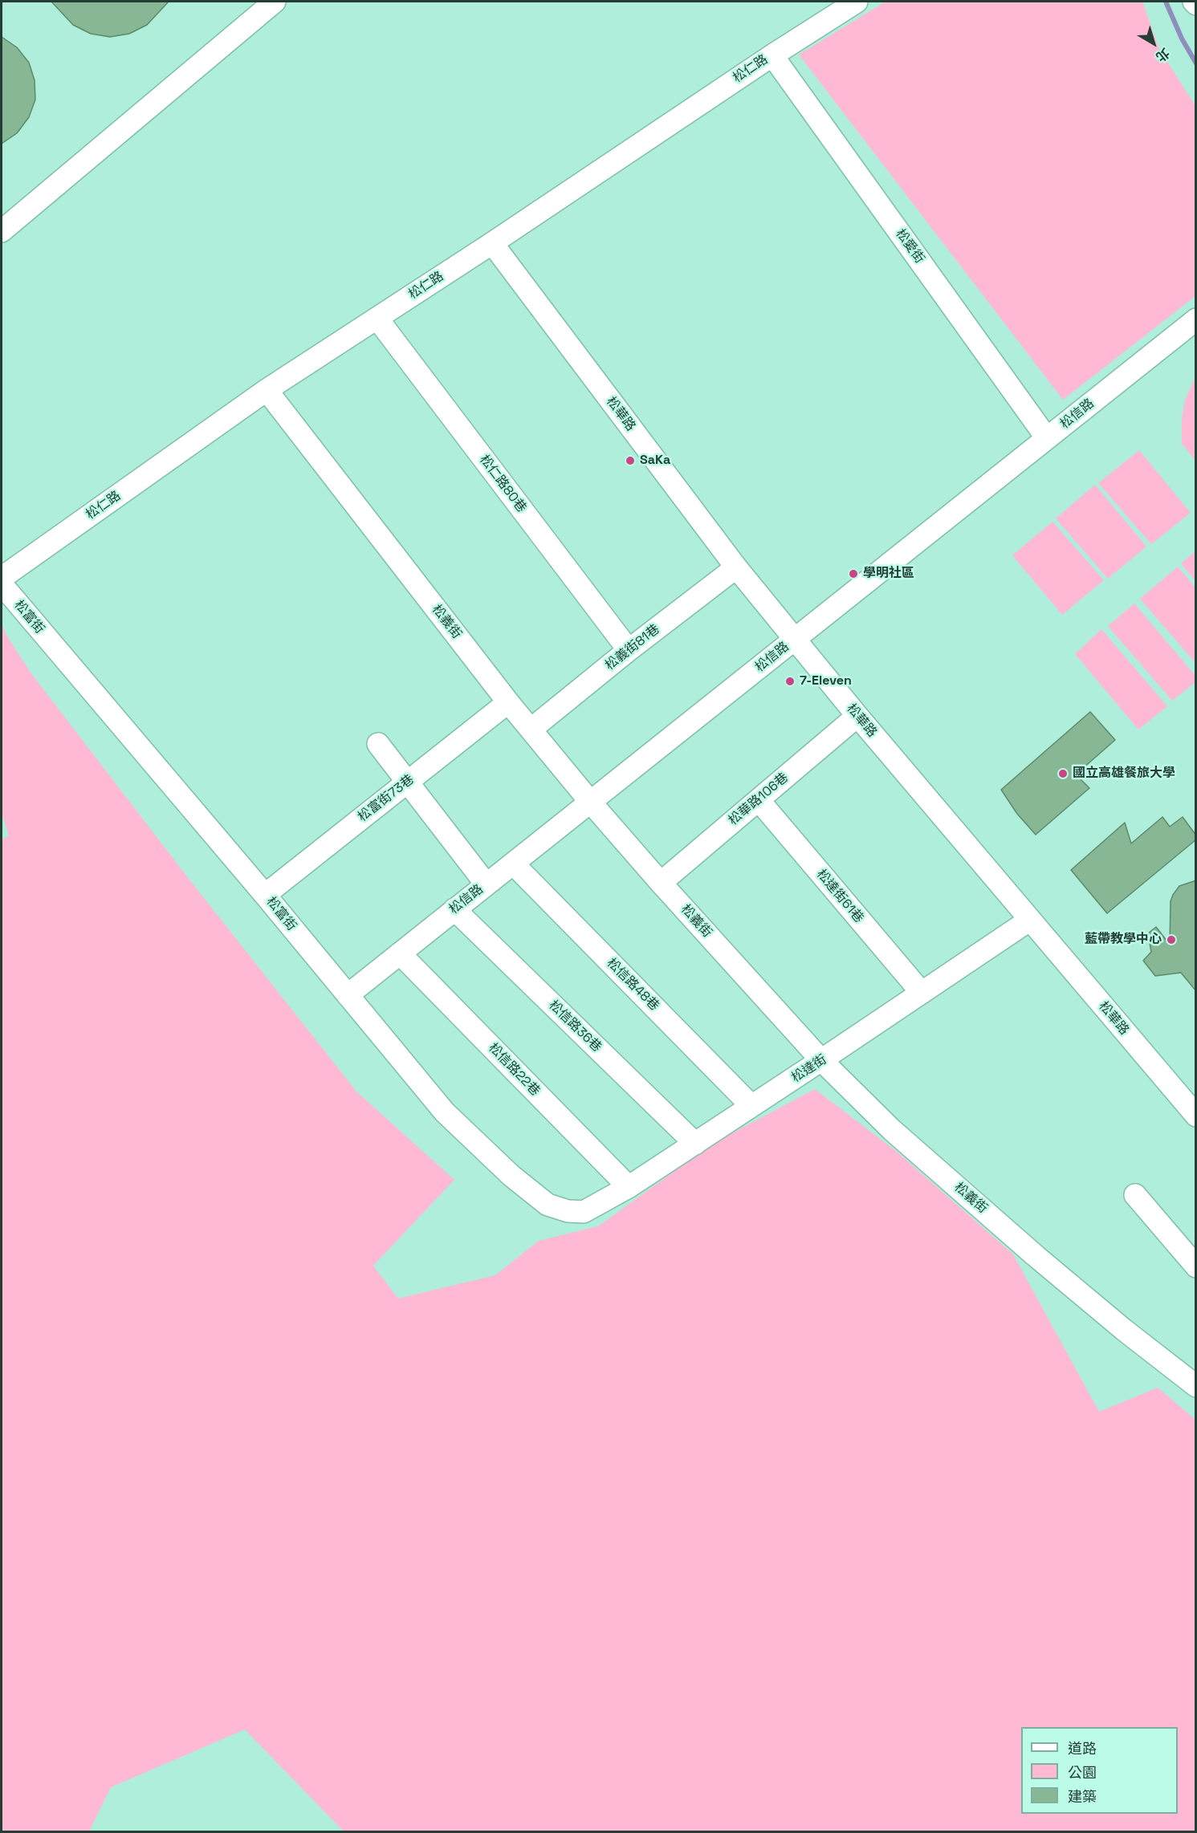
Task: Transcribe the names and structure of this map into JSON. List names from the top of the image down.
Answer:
{
  "streets": {
    "street": [
      "松仁路",
      "松愛街",
      "松華路",
      "松信路",
      "松仁路80巷",
      "松富街",
      "松義街",
      "松義街81巷",
      "松富街73巷",
      "松華路106巷",
      "松達街61巷",
      "松信路48巷",
      "松信路36巷",
      "松達街",
      "松信路22巷"
    ]
  },
  "crossings": [
    ["松仁路", "松愛街"],
    ["松仁路", "松華路"],
    ["松仁路", "松仁路80巷"],
    ["松仁路", "松義街"],
    ["松愛街", "松信路"],
    ["松華路", "松信路"],
    ["松華路", "松義街81巷"],
    ["松華路", "松華路106巷"],
    ["松華路", "松達街"],
    ["松信路", "松富街"],
    ["松信路", "松義街"],
    ["松信路", "松信路48巷"],
    ["松信路", "松信路36巷"],
    ["松信路", "松信路22巷"],
    ["松仁路80巷", "松義街81巷"],
    ["松富街", "松富街73巷"],
    ["松富街", "松達街"],
    ["松義街", "松義街81巷"],
    ["松義街", "松富街73巷"],
    ["松義街", "松華路106巷"],
    ["松義街", "松達街"],
    ["松華路106巷", "松達街61巷"],
    ["松達街61巷", "松達街"],
    ["松信路48巷", "松達街"],
    ["松信路36巷", "松達街"],
    ["松達街", "松信路22巷"]
  ],
  "places": [
    "SaKa",
    "學明社區",
    "7-Eleven",
    "國立高雄餐旅大學",
    "藍帶教學中心"
  ],
  "legend": ["道路", "公園", "建築"],
  "north": "bottom right"
}
